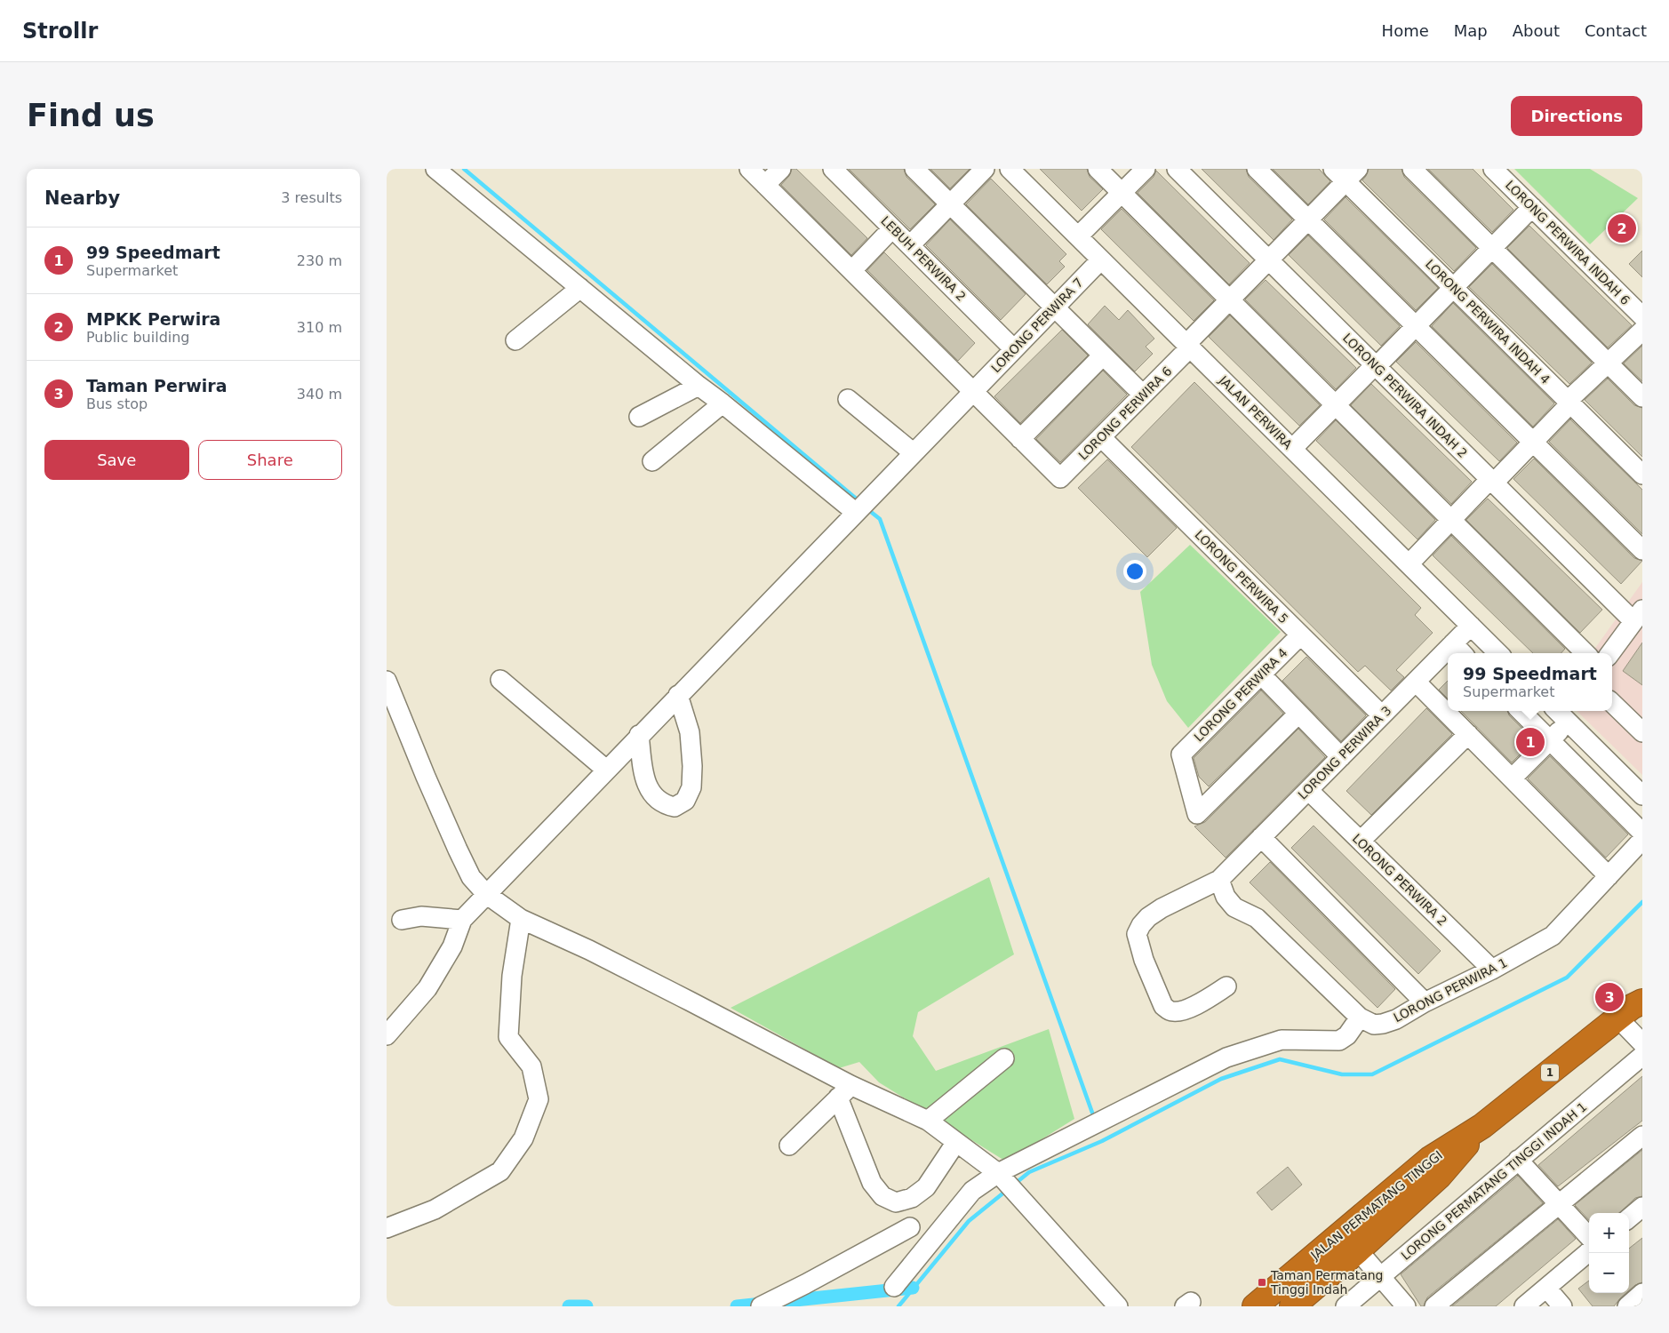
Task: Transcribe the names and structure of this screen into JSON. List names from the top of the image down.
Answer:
{
  "streets": {
    "highway": ["1", "JALAN PERMATANG TINGGI"],
    "street": [
      "LORONG PERWIRA INDAH 6",
      "LEBUH PERWIRA 2",
      "LORONG PERWIRA INDAH 4",
      "LORONG PERWIRA 7",
      "LORONG PERWIRA INDAH 2",
      "JALAN PERWIRA",
      "LORONG PERWIRA 6",
      "LORONG PERWIRA 5",
      "LORONG PERWIRA 4",
      "LORONG PERWIRA 3",
      "LORONG PERWIRA 2",
      "LORONG PERWIRA 1",
      "LORONG PERMATANG TINGGI INDAH 1"
    ]
  },
  "crossings": [
    ["LEBUH PERWIRA 2", "LORONG PERWIRA 7"],
    ["LORONG PERWIRA INDAH 4", "LORONG PERWIRA 6"],
    ["LORONG PERWIRA 7", "JALAN PERWIRA"],
    ["LORONG PERWIRA INDAH 2", "LORONG PERWIRA 6"],
    ["JALAN PERWIRA", "LORONG PERWIRA 6"],
    ["JALAN PERWIRA", "LORONG PERWIRA 3"],
    ["LORONG PERWIRA 6", "LORONG PERWIRA 5"],
    ["LORONG PERWIRA 5", "LORONG PERWIRA 4"],
    ["LORONG PERWIRA 5", "LORONG PERWIRA 3"],
    ["LORONG PERWIRA 3", "LORONG PERWIRA 2"],
    ["LORONG PERWIRA 3", "LORONG PERWIRA 1"],
    ["LORONG PERWIRA 2", "LORONG PERWIRA 1"]
  ],
  "places": {
    "transit": ["Taman Permatang Tinggi Indah"]
  },
  "page": {
    "header": "Strollr",
    "nav": [
      "Home",
      "Map",
      "About",
      "Contact"
    ],
    "buttons": [
      "Directions",
      ["Save", "Share"]
    ],
    "title": "Find us",
    "heading": ["Nearby", "3 results"],
    "pins": ["2", "1", "3"],
    "list": [
      {
        "mark": "1",
        "name": "99 Speedmart",
        "note": "Supermarket",
        "value": "230 m"
      },
      {
        "mark": "2",
        "name": "MPKK Perwira",
        "note": "Public building",
        "value": "310 m"
      },
      {
        "mark": "3",
        "name": "Taman Perwira",
        "note": "Bus stop",
        "value": "340 m"
      }
    ],
    "popup": ["99 Speedmart", "Supermarket"],
    "map_buttons": ["+", "−"]
  }
}
